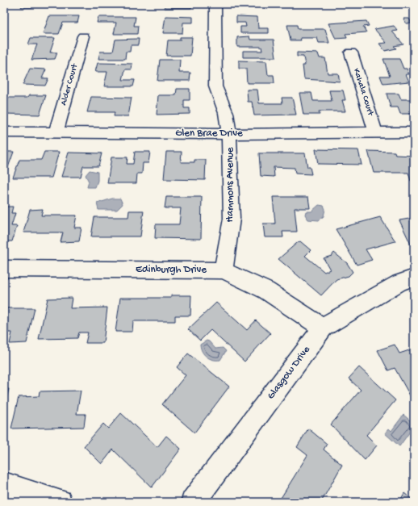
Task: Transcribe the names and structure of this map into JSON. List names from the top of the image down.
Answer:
{
  "streets": {
    "street": [
      "Alder Court",
      "Kahala Court",
      "Glen Brae Drive",
      "Hammons Avenue",
      "Edinburgh Drive",
      "Glasgow Drive"
    ]
  },
  "crossings": [
    ["Alder Court", "Glen Brae Drive"],
    ["Kahala Court", "Glen Brae Drive"],
    ["Glen Brae Drive", "Hammons Avenue"],
    ["Hammons Avenue", "Edinburgh Drive"],
    ["Edinburgh Drive", "Glasgow Drive"]
  ]
}
